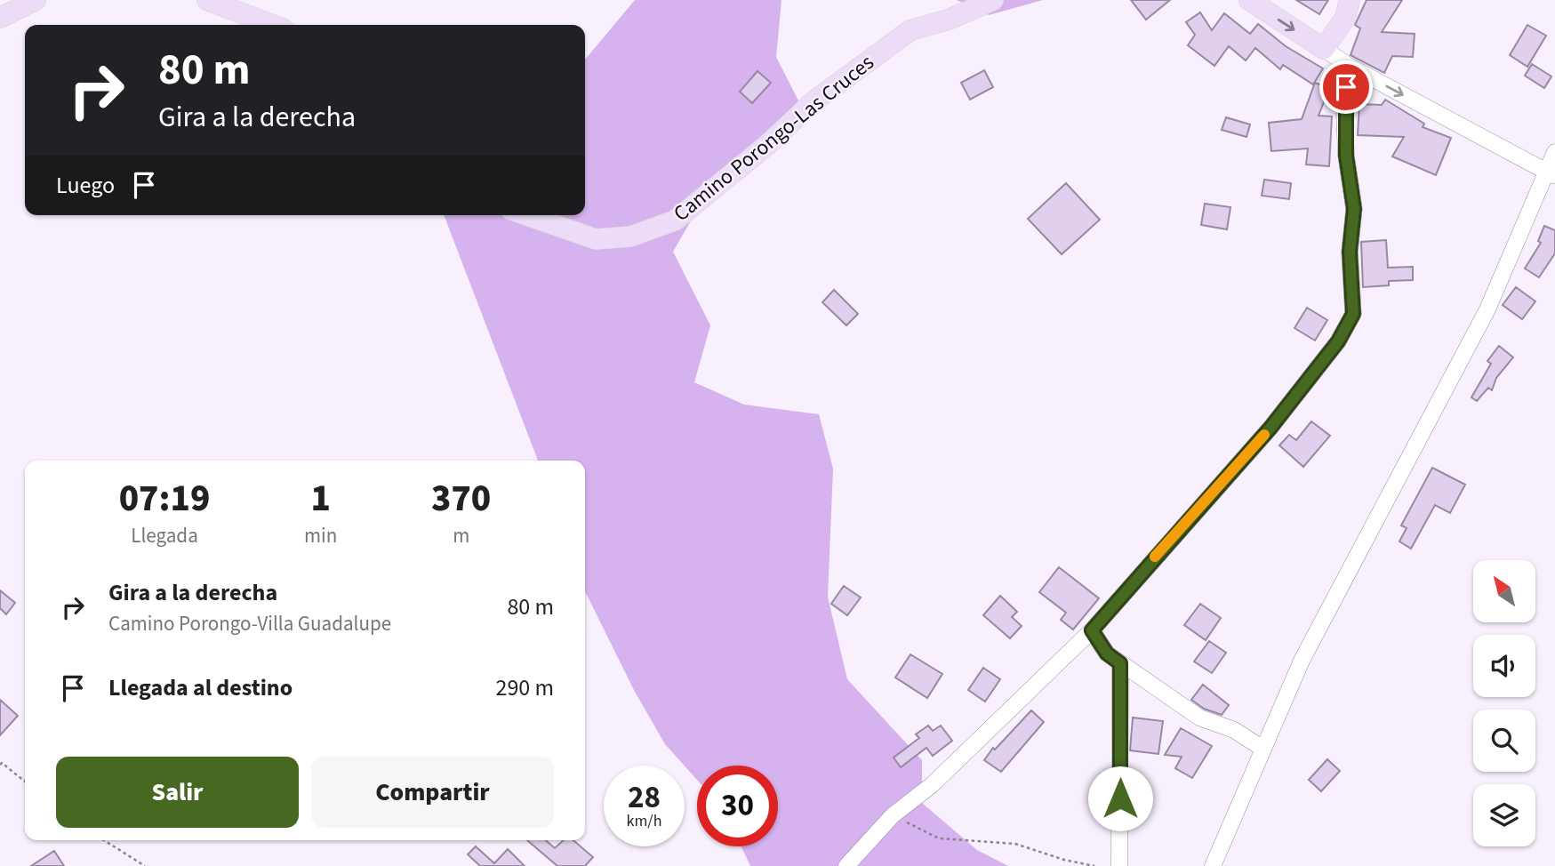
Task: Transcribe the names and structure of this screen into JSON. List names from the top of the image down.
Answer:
{
  "streets": {
    "main road": ["Camino Porongo-Las Cruces"]
  },
  "north": "top left",
  "page": {
    "turn": ["80 m", "Gira a la derecha"],
    "then": "Luego",
    "eta": [
      "07:19",
      "Llegada",
      "1",
      "min",
      "370",
      "m"
    ],
    "list": [
      {
        "name": "Gira a la derecha",
        "note": "Camino Porongo-Villa Guadalupe",
        "value": "80 m"
      },
      {
        "name": "Llegada al destino",
        "value": "290 m"
      }
    ],
    "buttons": ["Salir", "Compartir"],
    "speed": "28 km/h",
    "limit": "30"
  }
}
